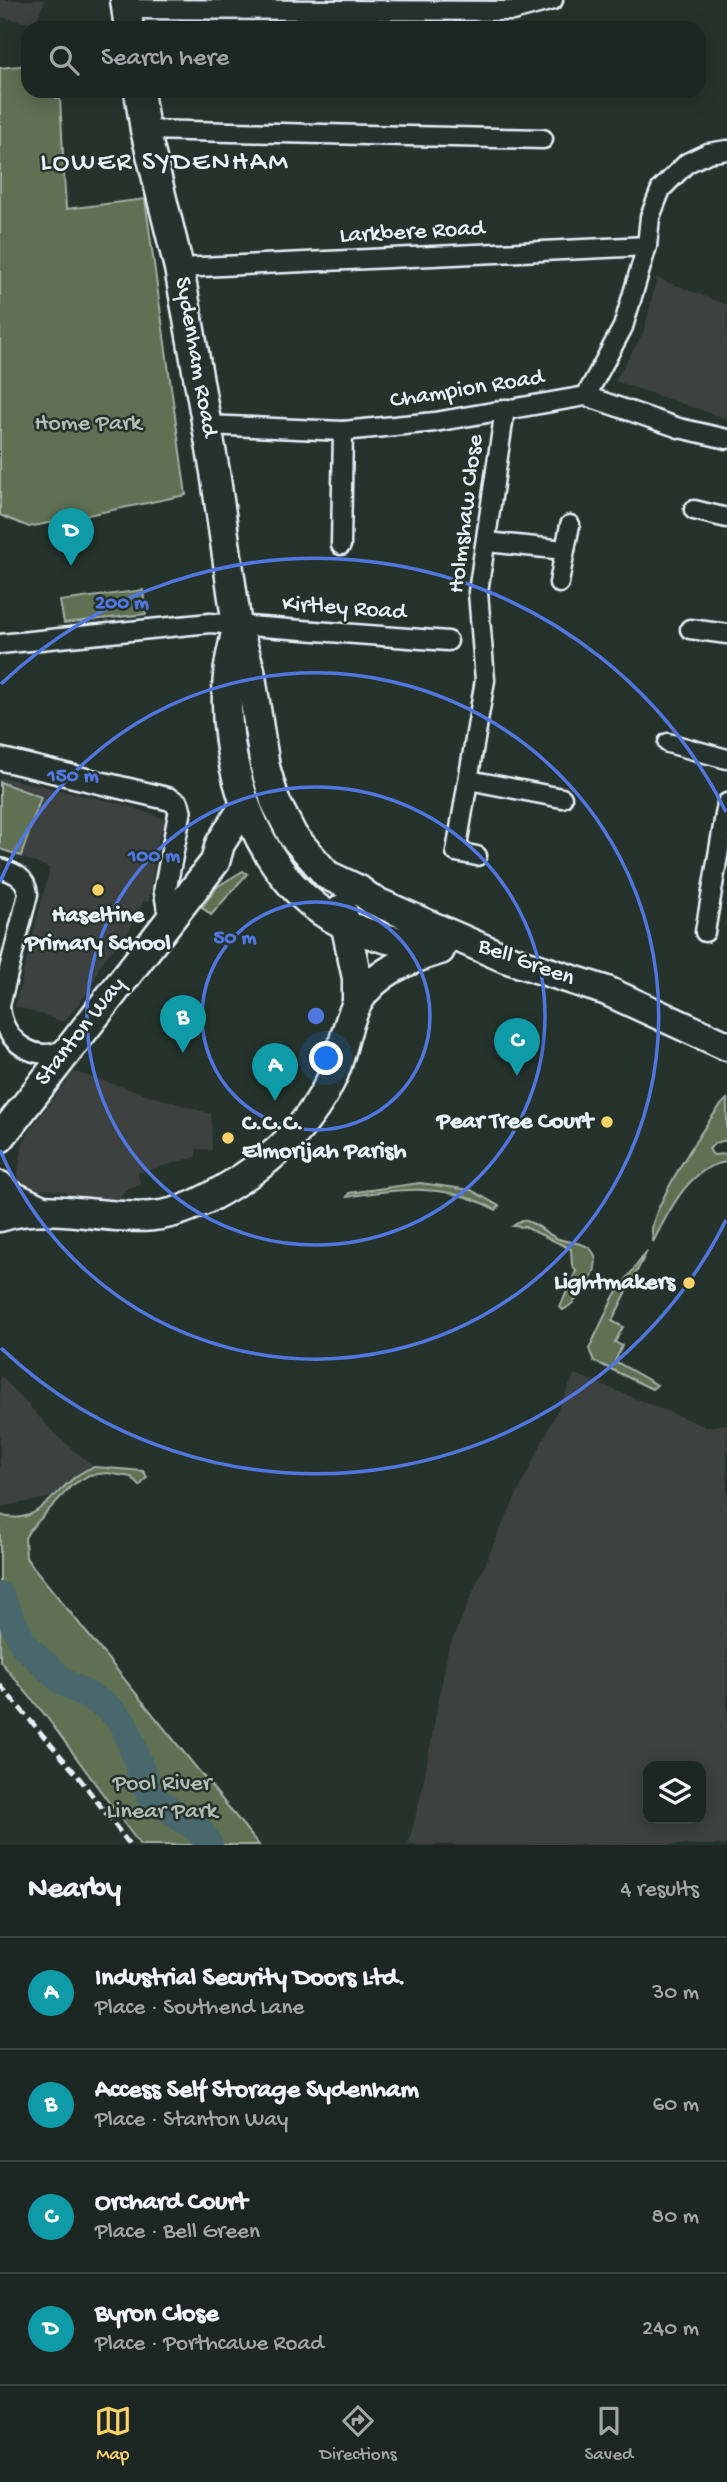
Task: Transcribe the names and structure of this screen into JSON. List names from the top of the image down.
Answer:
{
  "streets": {
    "main road": ["Sydenham Road", "Bell Green", "Stanton Way"],
    "street": [
      "Larkbere Road",
      "Champion Road",
      "Holmshaw Close",
      "Kirtley Road"
    ]
  },
  "crossings": [
    ["Larkbere Road", "Sydenham Road"],
    ["Sydenham Road", "Champion Road"],
    ["Sydenham Road", "Kirtley Road"],
    ["Sydenham Road", "Bell Green"],
    ["Sydenham Road", "Stanton Way"],
    ["Champion Road", "Holmshaw Close"]
  ],
  "districts": ["LOWER SYDENHAM"],
  "parks": ["Home Park", "Pool River Linear Park"],
  "places": [
    "Haseltine Primary School",
    "Pear Tree Court",
    "C.C.C. Elmorijah Parish",
    "Lightmakers"
  ],
  "page": {
    "search": "Search here",
    "pins": [
      "D",
      "B",
      "C",
      "A"
    ],
    "heading": ["Nearby", "4 results"],
    "list": [
      {
        "mark": "A",
        "name": "Industrial Security Doors Ltd.",
        "note": "Place · Southend Lane",
        "value": "30 m"
      },
      {
        "mark": "B",
        "name": "Access Self Storage Sydenham",
        "note": "Place · Stanton Way",
        "value": "60 m"
      },
      {
        "mark": "C",
        "name": "Orchard Court",
        "note": "Place · Bell Green",
        "value": "80 m"
      },
      {
        "mark": "D",
        "name": "Byron Close",
        "note": "Place · Porthcawe Road",
        "value": "240 m"
      }
    ],
    "nav": ["Map", "Directions", "Saved"]
  },
  "rings": [
    "200 m",
    "150 m",
    "100 m",
    "50 m"
  ]
}
